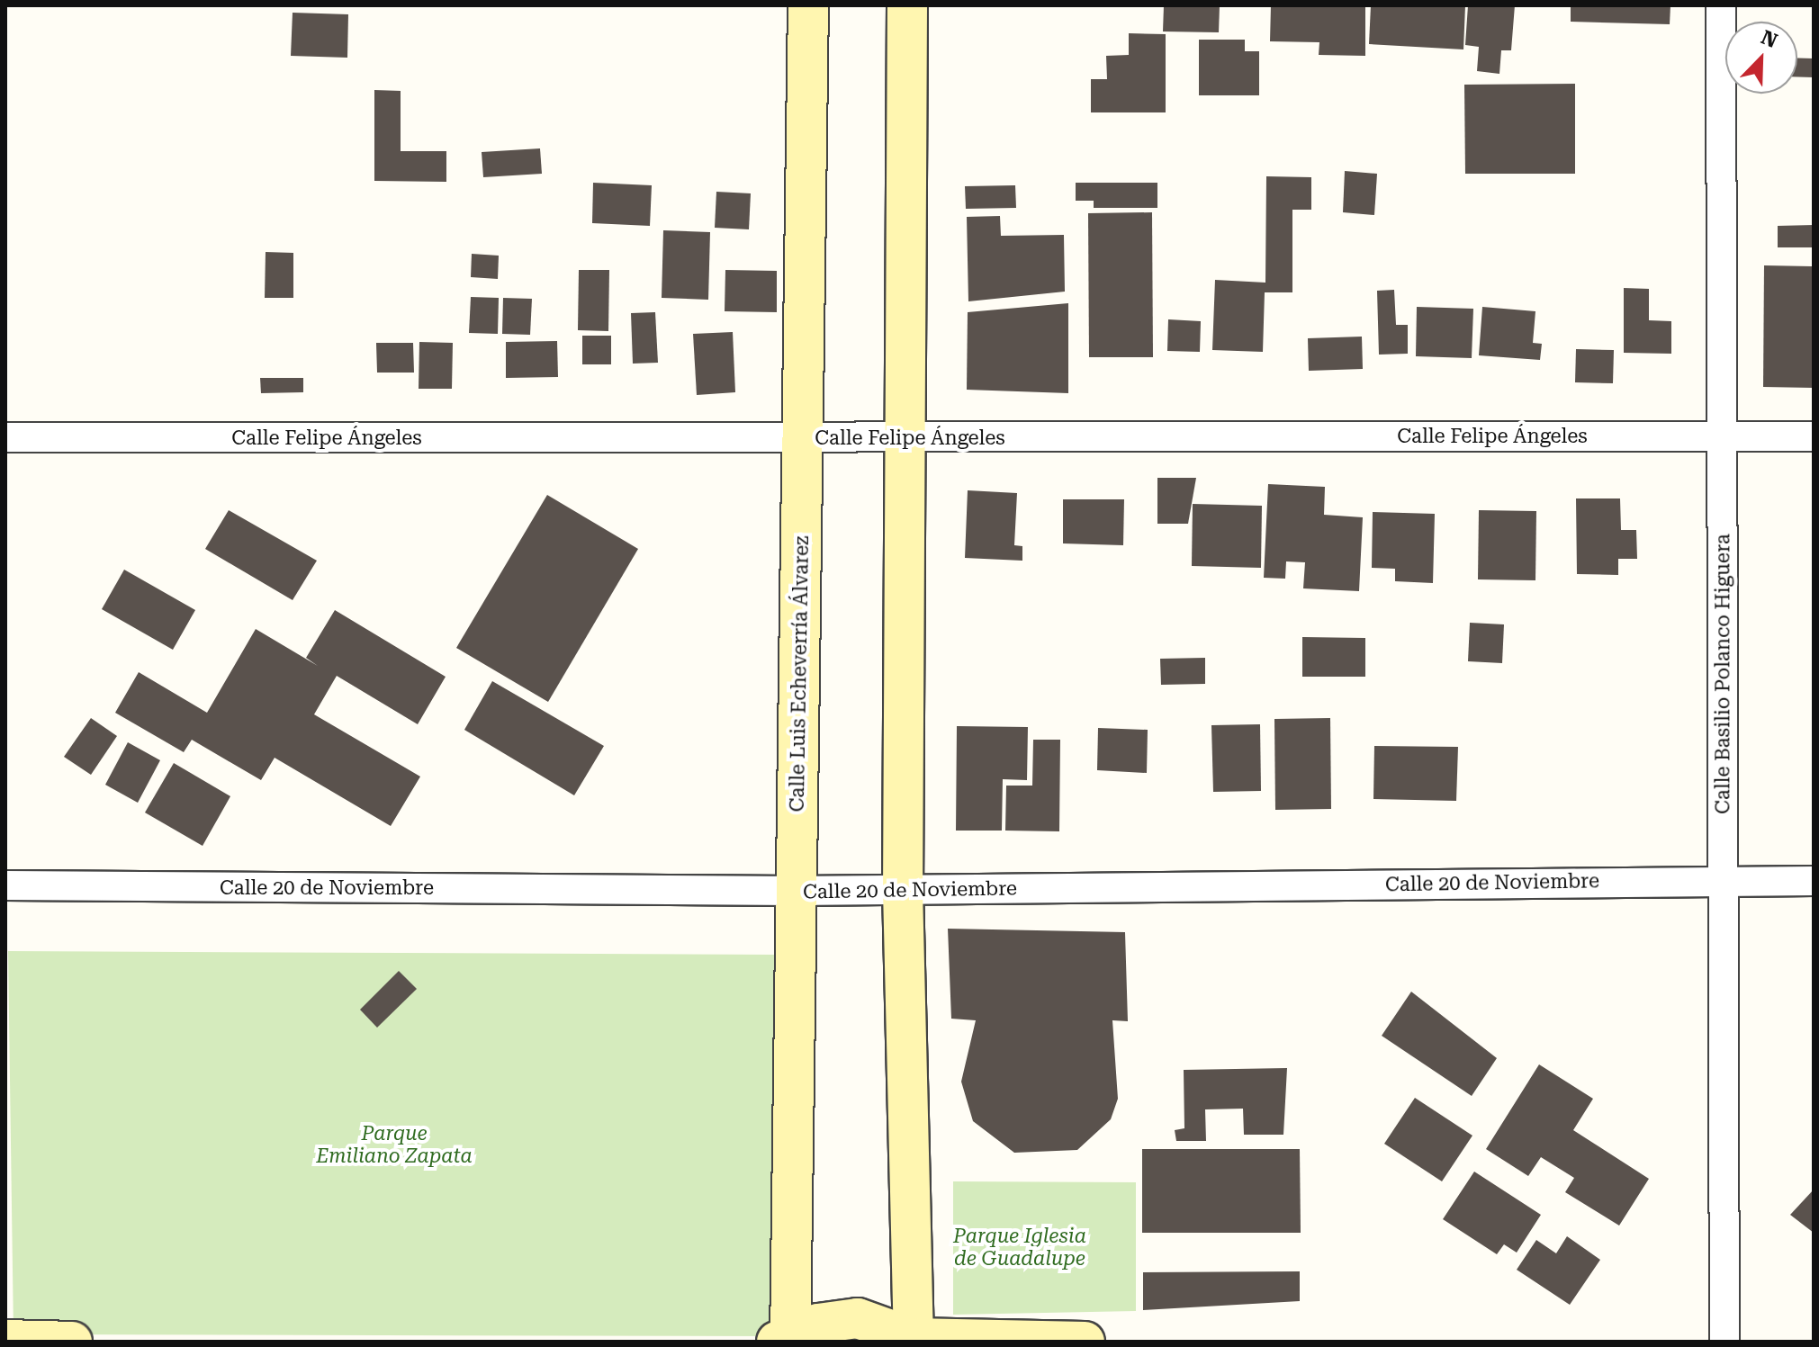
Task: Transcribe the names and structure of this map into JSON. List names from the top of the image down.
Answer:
{
  "streets": {
    "street": [
      "Calle Felipe Ángeles",
      "Calle Luis Echeverría Álvarez",
      "Calle Basilio Polanco Higuera",
      "Calle 20 de Noviembre"
    ]
  },
  "crossings": [
    ["Calle Felipe Ángeles", "Calle Luis Echeverría Álvarez"],
    ["Calle Felipe Ángeles", "Calle Basilio Polanco Higuera"],
    ["Calle Luis Echeverría Álvarez", "Calle 20 de Noviembre"],
    ["Calle Basilio Polanco Higuera", "Calle 20 de Noviembre"]
  ],
  "parks": ["Parque Emiliano Zapata", "Parque Iglesia de Guadalupe"],
  "north": "top right"
}
